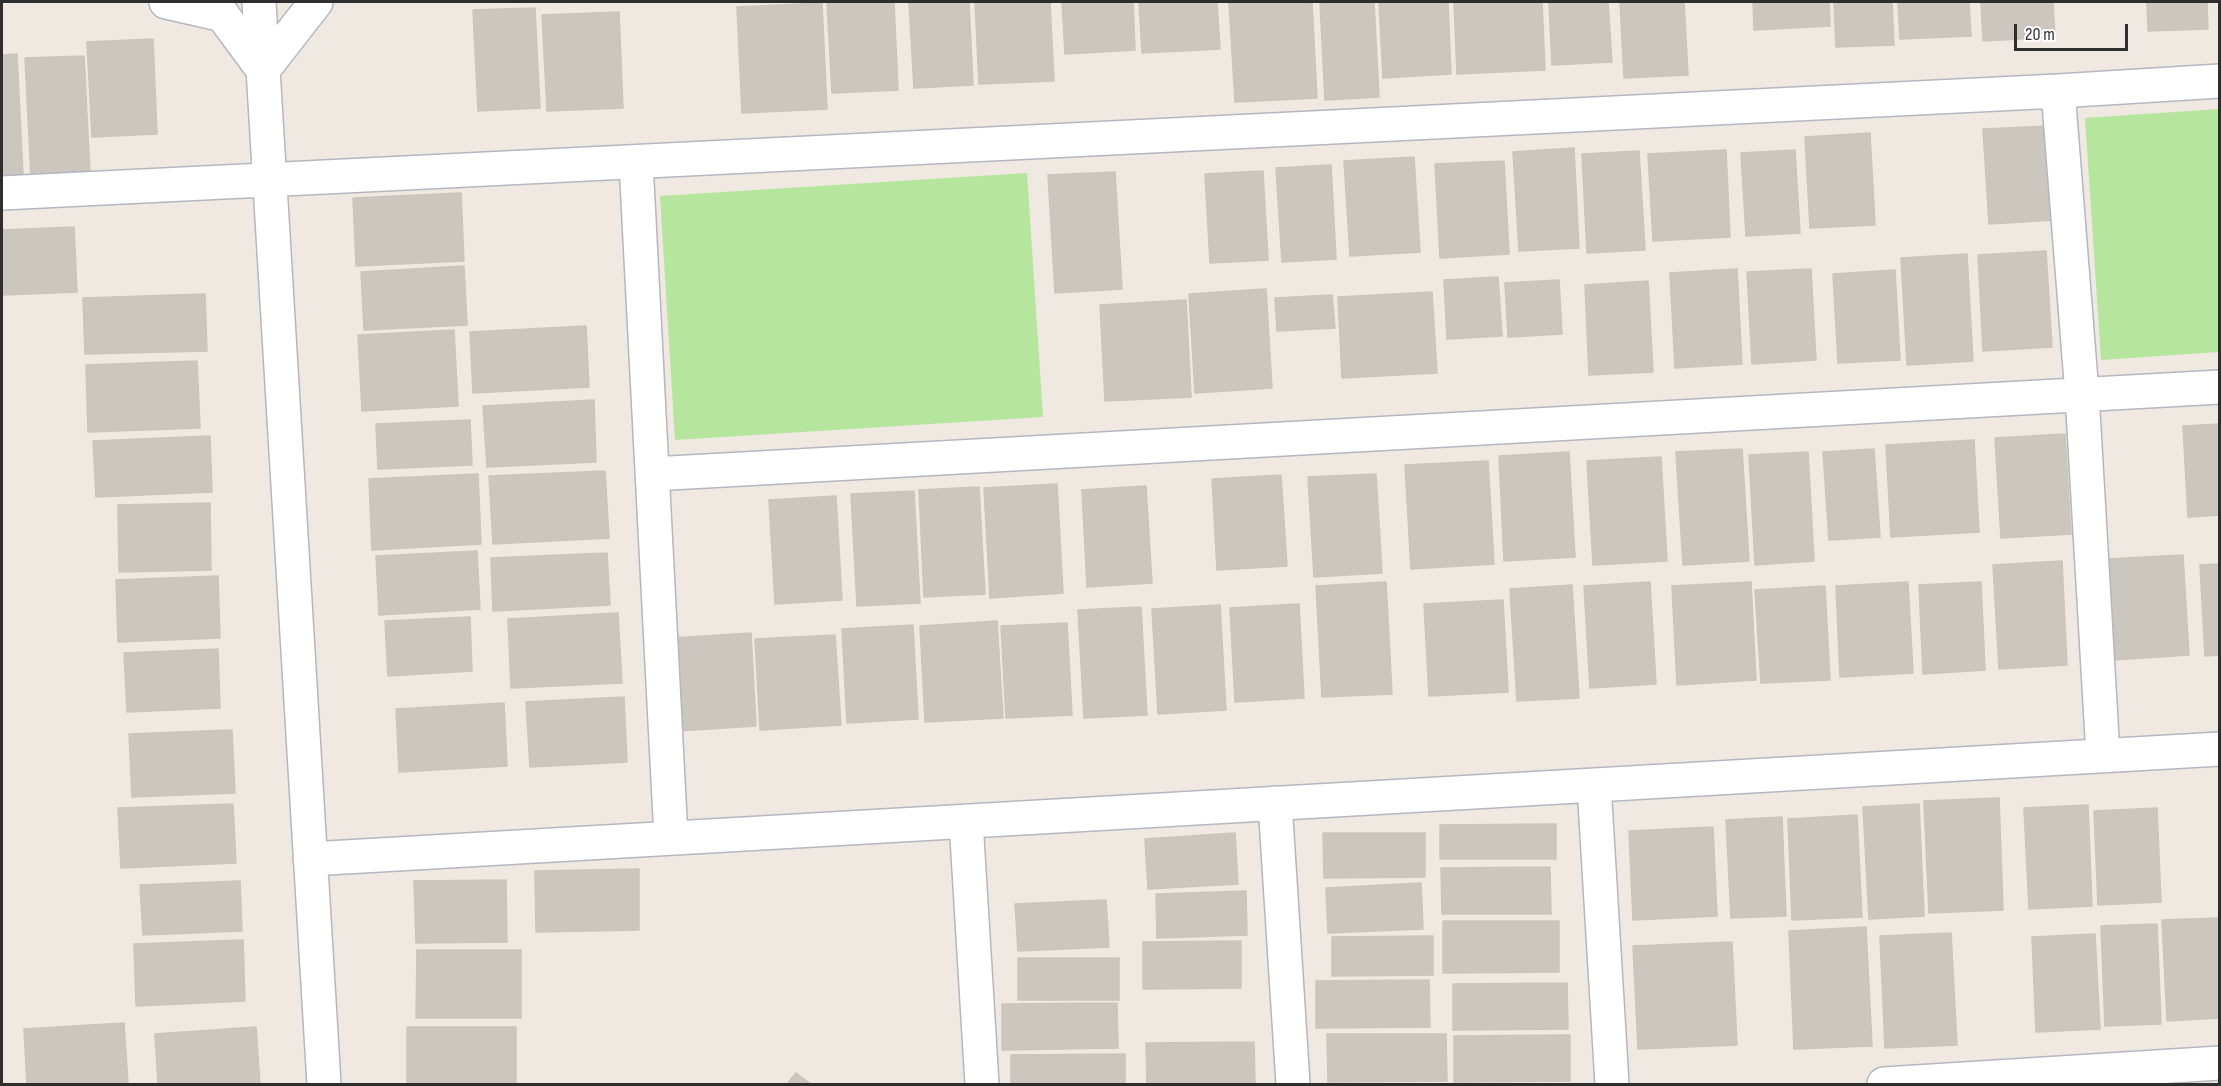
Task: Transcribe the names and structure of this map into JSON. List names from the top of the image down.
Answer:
{
  "scale_bar": "20 m"
}
